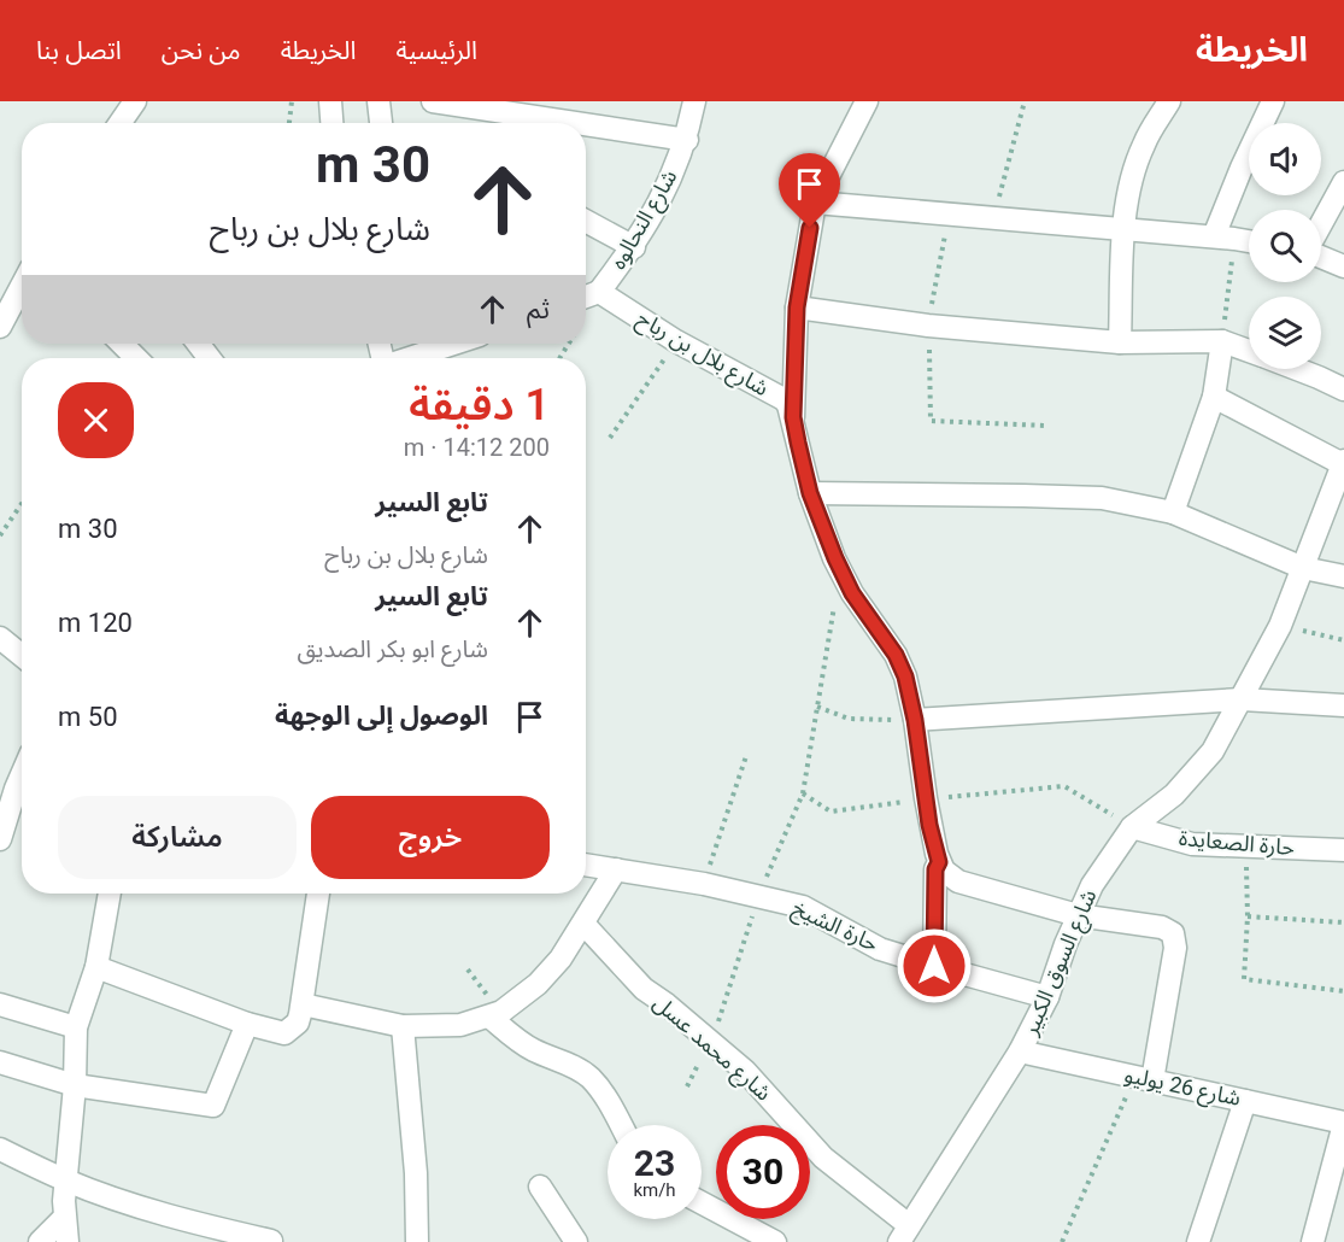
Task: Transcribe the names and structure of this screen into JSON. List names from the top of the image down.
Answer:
{
  "streets": {
    "street": [
      "شارع النحالوه",
      "شارع بلال بن رباح",
      "حارة الصعايدة",
      "حارة الشيخ",
      "شارع السوق الكبير",
      "شارع محمد عسل",
      "شارع 26 يوليو"
    ]
  },
  "crossings": [
    ["شارع النحالوه", "شارع بلال بن رباح"],
    ["شارع بلال بن رباح", "حارة الشيخ"],
    ["حارة الصعايدة", "شارع السوق الكبير"],
    ["حارة الشيخ", "شارع السوق الكبير"],
    ["شارع السوق الكبير", "شارع محمد عسل"],
    ["شارع السوق الكبير", "شارع 26 يوليو"]
  ],
  "page": {
    "header": "الخريطة",
    "nav": [
      "الرئيسية",
      "الخريطة",
      "من نحن",
      "اتصل بنا"
    ],
    "turn": ["30 m", "شارع بلال بن رباح"],
    "then": "ثم",
    "heading": ["1 دقيقة", "200 m · 14:12"],
    "list": [
      {
        "name": "تابع السير",
        "note": "شارع بلال بن رباح",
        "value": "30 m"
      },
      {
        "name": "تابع السير",
        "note": "شارع ابو بكر الصديق",
        "value": "120 m"
      },
      {
        "name": "الوصول إلى الوجهة",
        "value": "50 m"
      }
    ],
    "buttons": ["خروج", "مشاركة"],
    "speed": "23 km/h",
    "limit": "30"
  }
}
